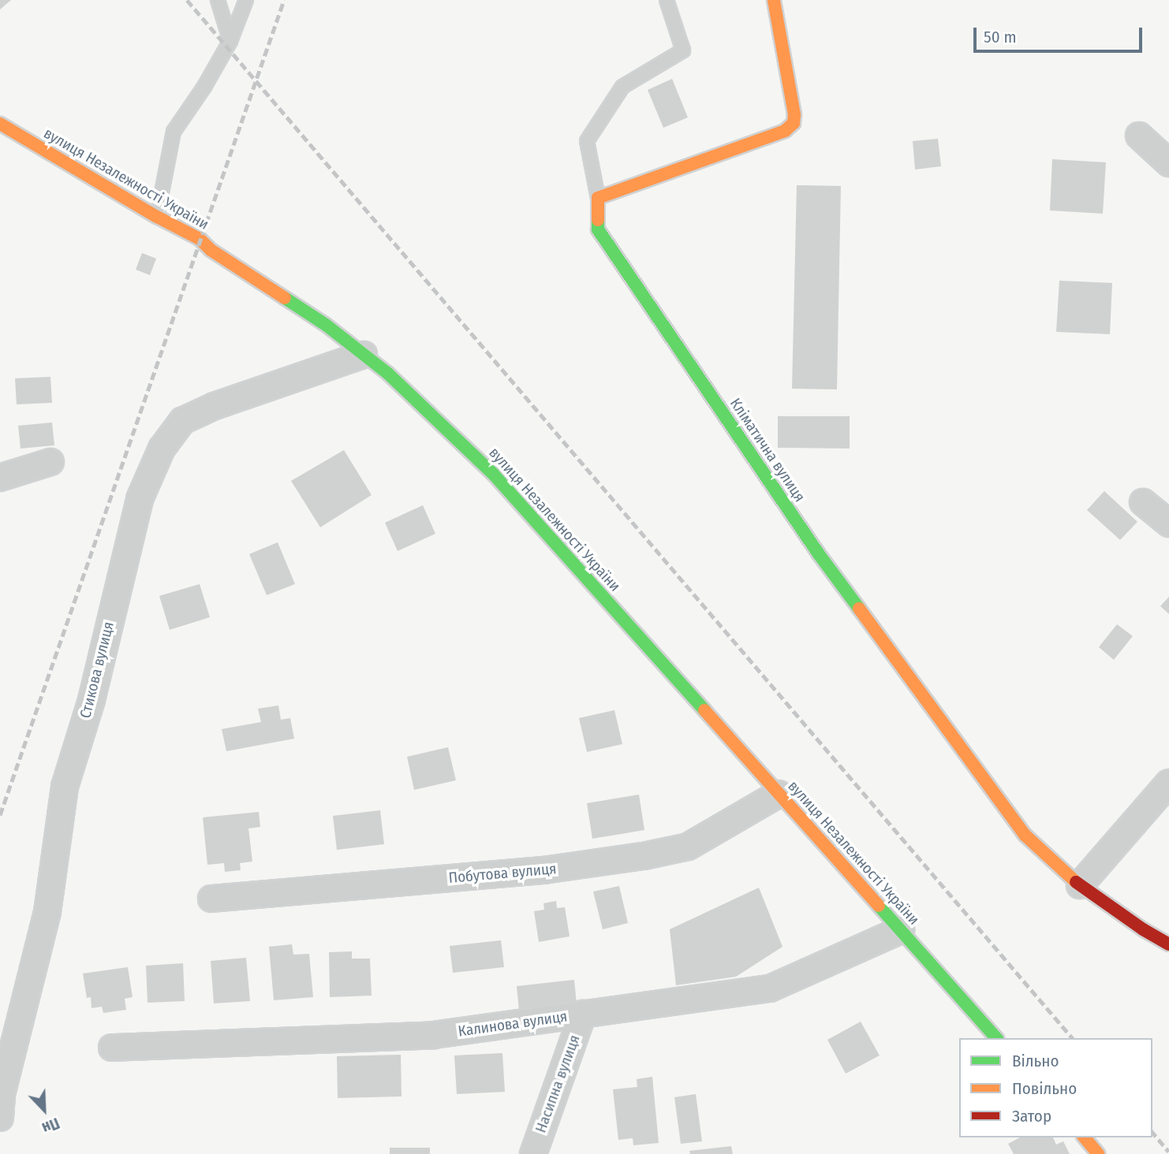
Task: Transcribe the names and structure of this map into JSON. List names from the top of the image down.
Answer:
{
  "streets": {
    "main road": ["вулиця Незалежності України", "Кліматична вулиця"],
    "street": [
      "Стикова вулиця",
      "Побутова вулиця",
      "Калинова вулиця",
      "Насипна вулиця"
    ]
  },
  "crossings": [
    ["вулиця Незалежності України", "Стикова вулиця"],
    ["вулиця Незалежності України", "Побутова вулиця"],
    ["вулиця Незалежності України", "Калинова вулиця"],
    ["Калинова вулиця", "Насипна вулиця"]
  ],
  "legend": ["Вільно", "Повільно", "Затор"],
  "scale_bar": "50 m",
  "north": "bottom right"
}
